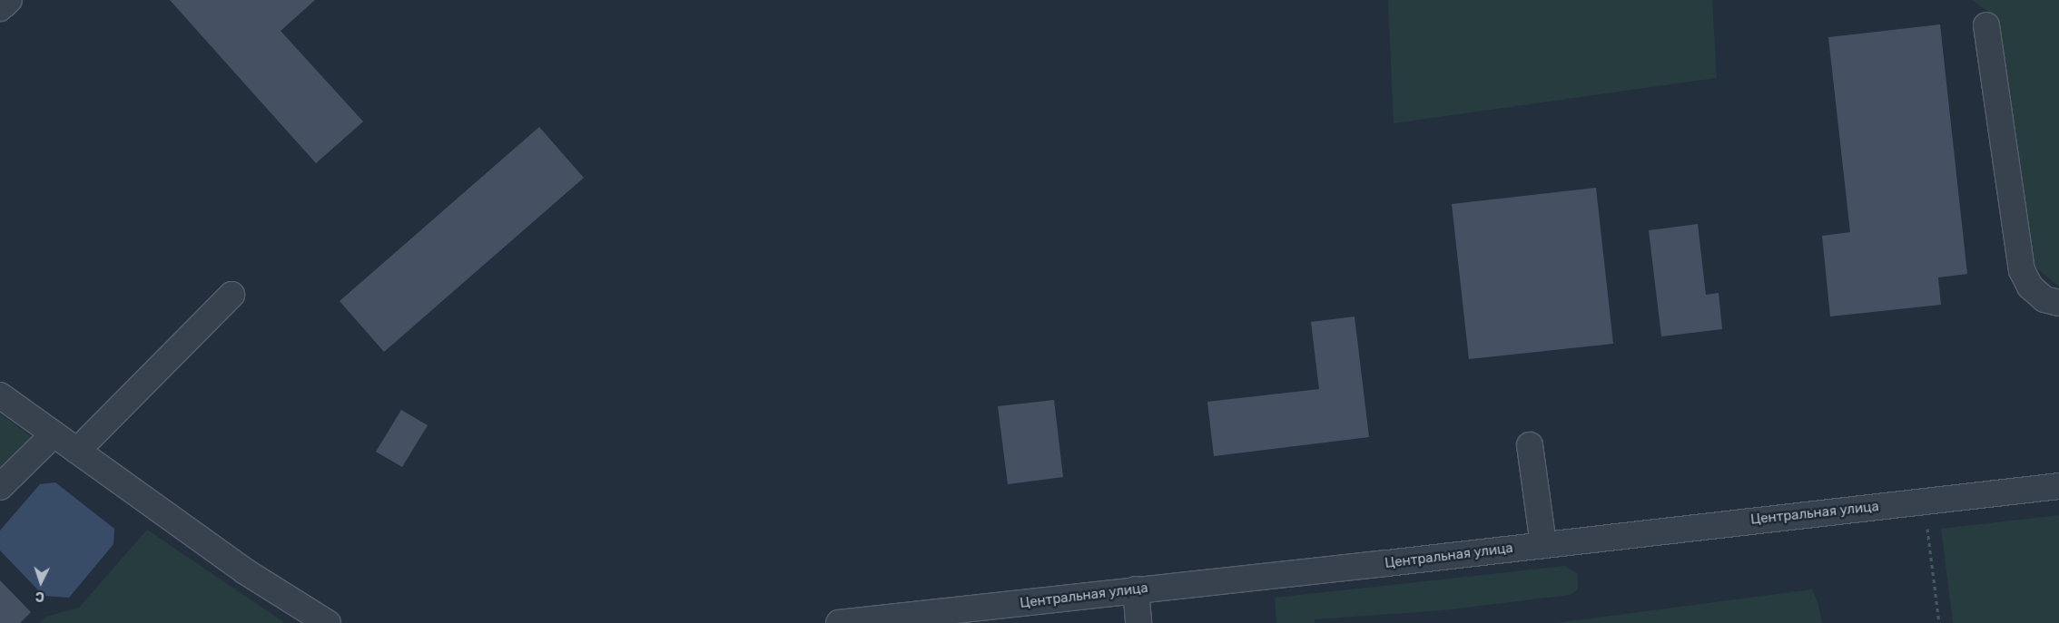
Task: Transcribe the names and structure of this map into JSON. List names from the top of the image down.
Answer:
{
  "streets": {
    "street": ["Центральная улица"]
  },
  "north": "bottom"
}
